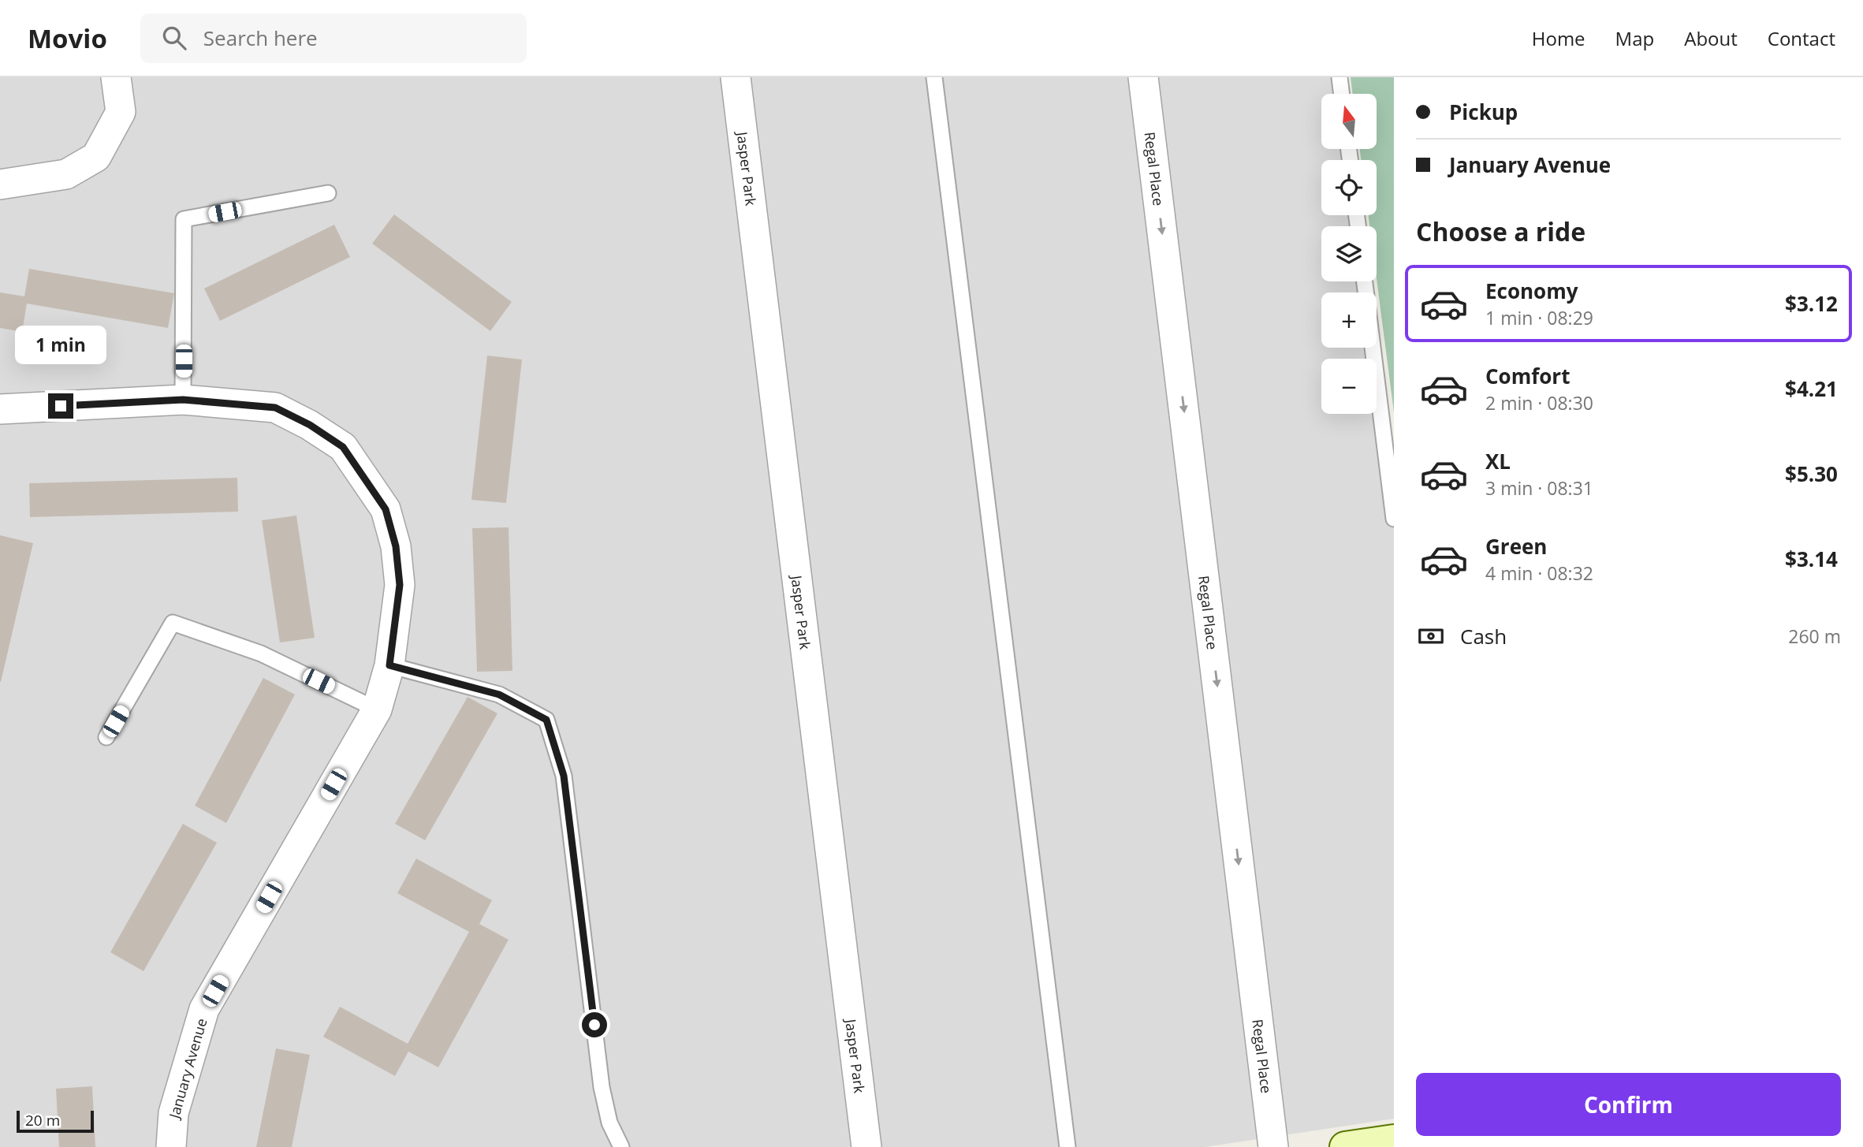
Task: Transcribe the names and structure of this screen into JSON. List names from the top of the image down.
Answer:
{
  "streets": {
    "street": ["Jasper Park", "Regal Place", "January Avenue"]
  },
  "one_way": ["Regal Place"],
  "scale_bar": "20 m",
  "north": "top",
  "page": {
    "header": "Movio",
    "search": "Search here",
    "nav": [
      "Home",
      "Map",
      "About",
      "Contact"
    ],
    "banner": ["Pickup", "January Avenue"],
    "map_buttons": ["+", "−"],
    "heading": "Choose a ride",
    "list": [
      {
        "name": "Economy",
        "note": "1 min · 08:29",
        "value": "$3.12"
      },
      {
        "name": "Comfort",
        "note": "2 min · 08:30",
        "value": "$4.21"
      },
      {
        "name": "XL",
        "note": "3 min · 08:31",
        "value": "$5.30"
      },
      {
        "name": "Green",
        "note": "4 min · 08:32",
        "value": "$3.14"
      }
    ],
    "bubble": "1 min",
    "pay": ["Cash", "260 m"],
    "buttons": "Confirm",
    "scale": "20 m"
  }
}
